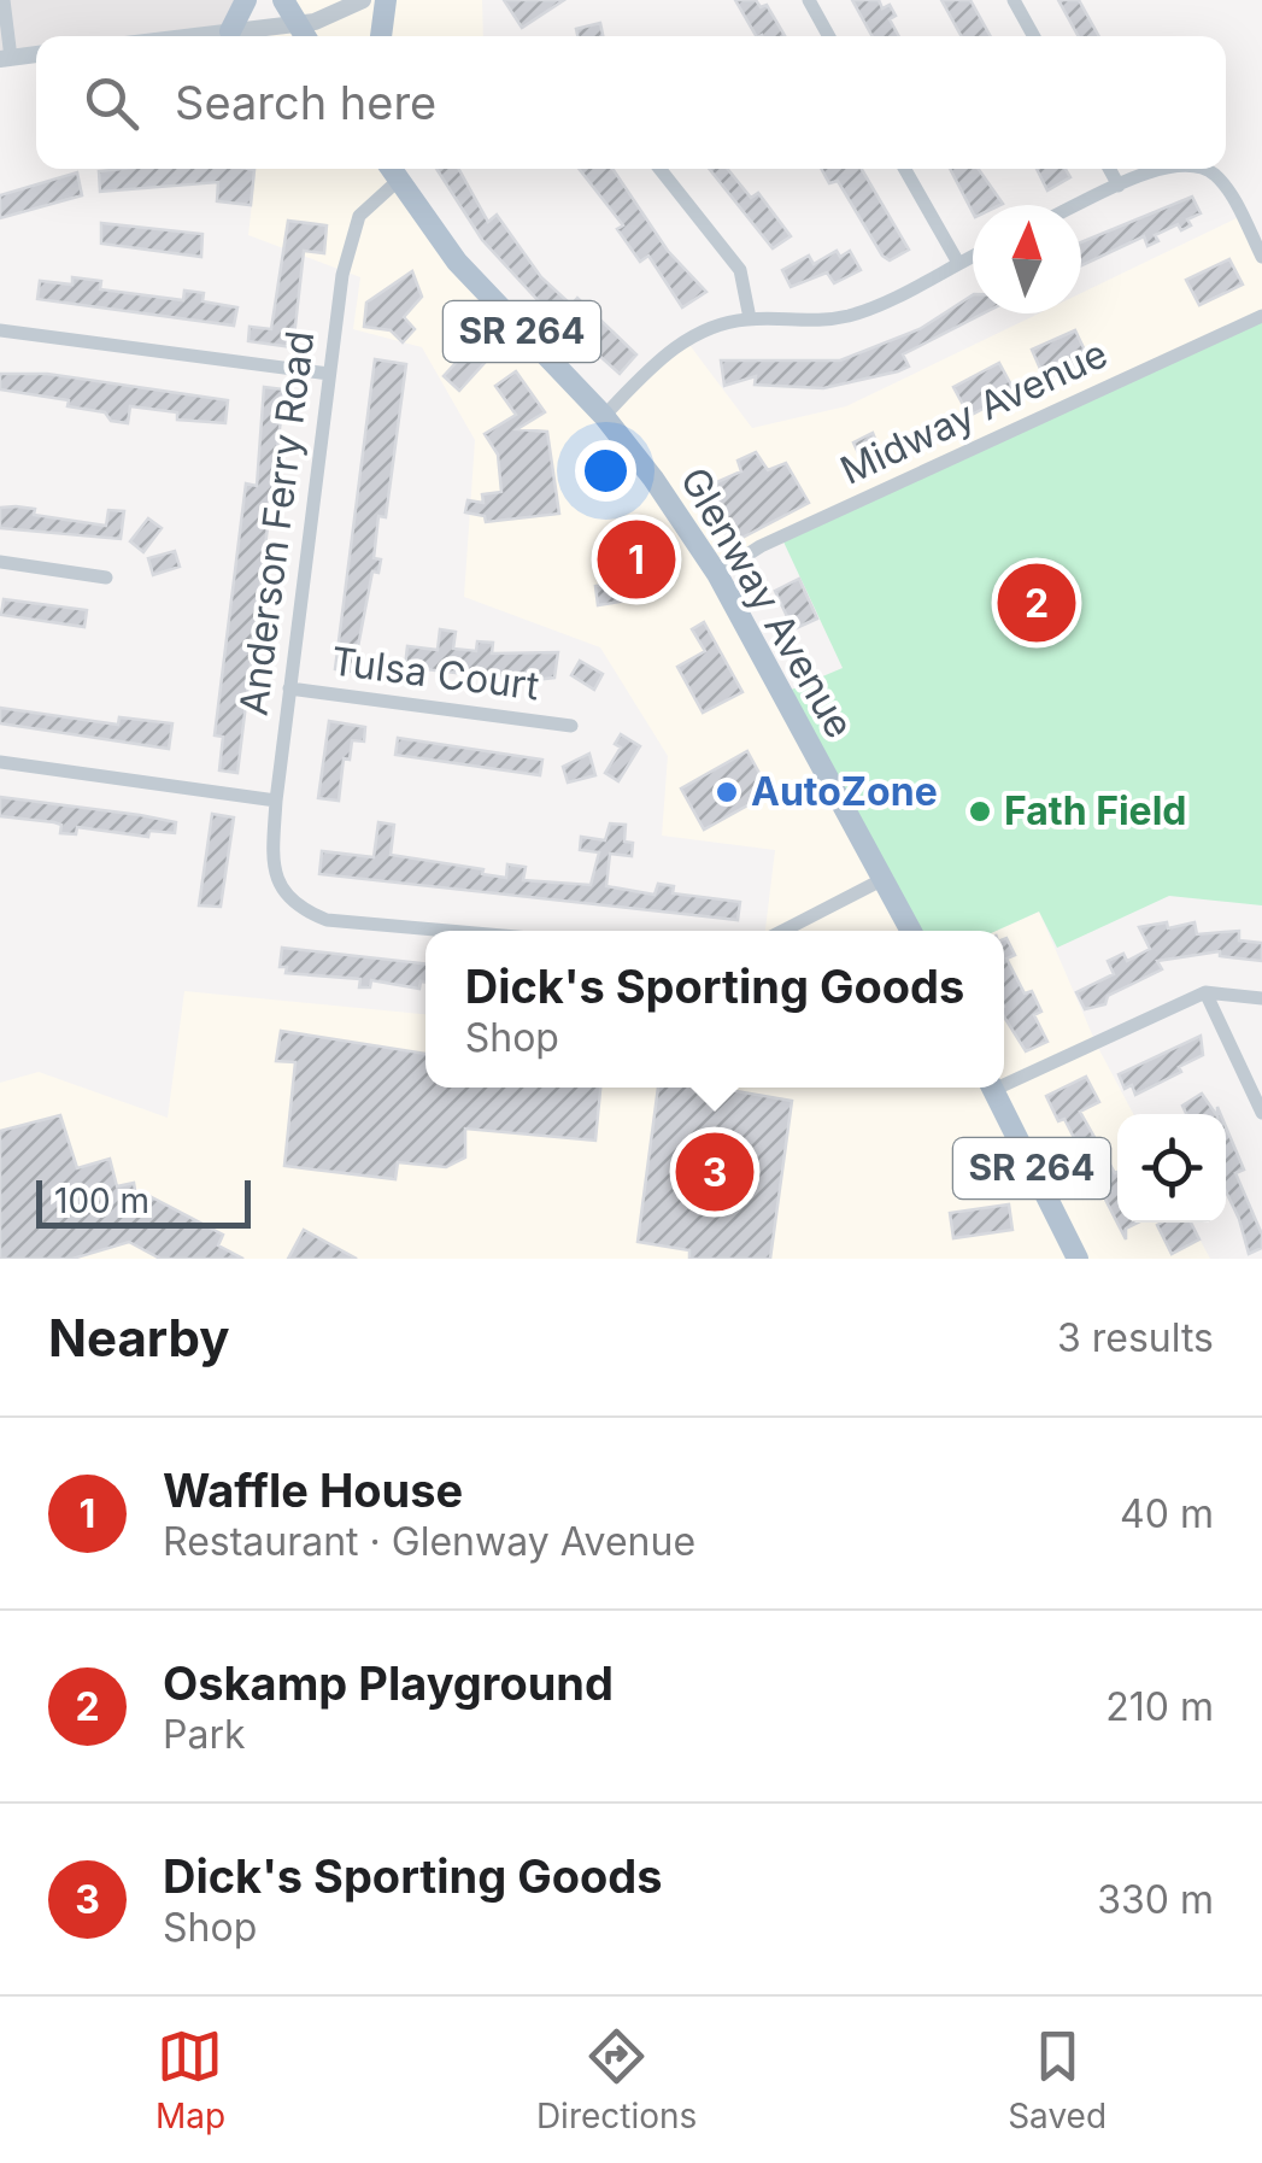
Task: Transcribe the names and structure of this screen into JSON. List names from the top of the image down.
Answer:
{
  "streets": {
    "main road": ["SR 264", "Glenway Avenue"],
    "street": ["Midway Avenue", "Anderson Ferry Road", "Tulsa Court"]
  },
  "crossings": [
    ["Midway Avenue", "Glenway Avenue"],
    ["Anderson Ferry Road", "Glenway Avenue"],
    ["Anderson Ferry Road", "Tulsa Court"]
  ],
  "places": ["AutoZone", "Fath Field"],
  "scale_bar": "100 m",
  "north": "top",
  "page": {
    "search": "Search here",
    "pins": ["1", "2", "3"],
    "popup": ["Dick's Sporting Goods", "Shop"],
    "scale": "100 m",
    "heading": ["Nearby", "3 results"],
    "list": [
      {
        "mark": "1",
        "name": "Waffle House",
        "note": "Restaurant · Glenway Avenue",
        "value": "40 m"
      },
      {
        "mark": "2",
        "name": "Oskamp Playground",
        "note": "Park",
        "value": "210 m"
      },
      {
        "mark": "3",
        "name": "Dick's Sporting Goods",
        "note": "Shop",
        "value": "330 m"
      }
    ],
    "nav": ["Map", "Directions", "Saved"]
  }
}
